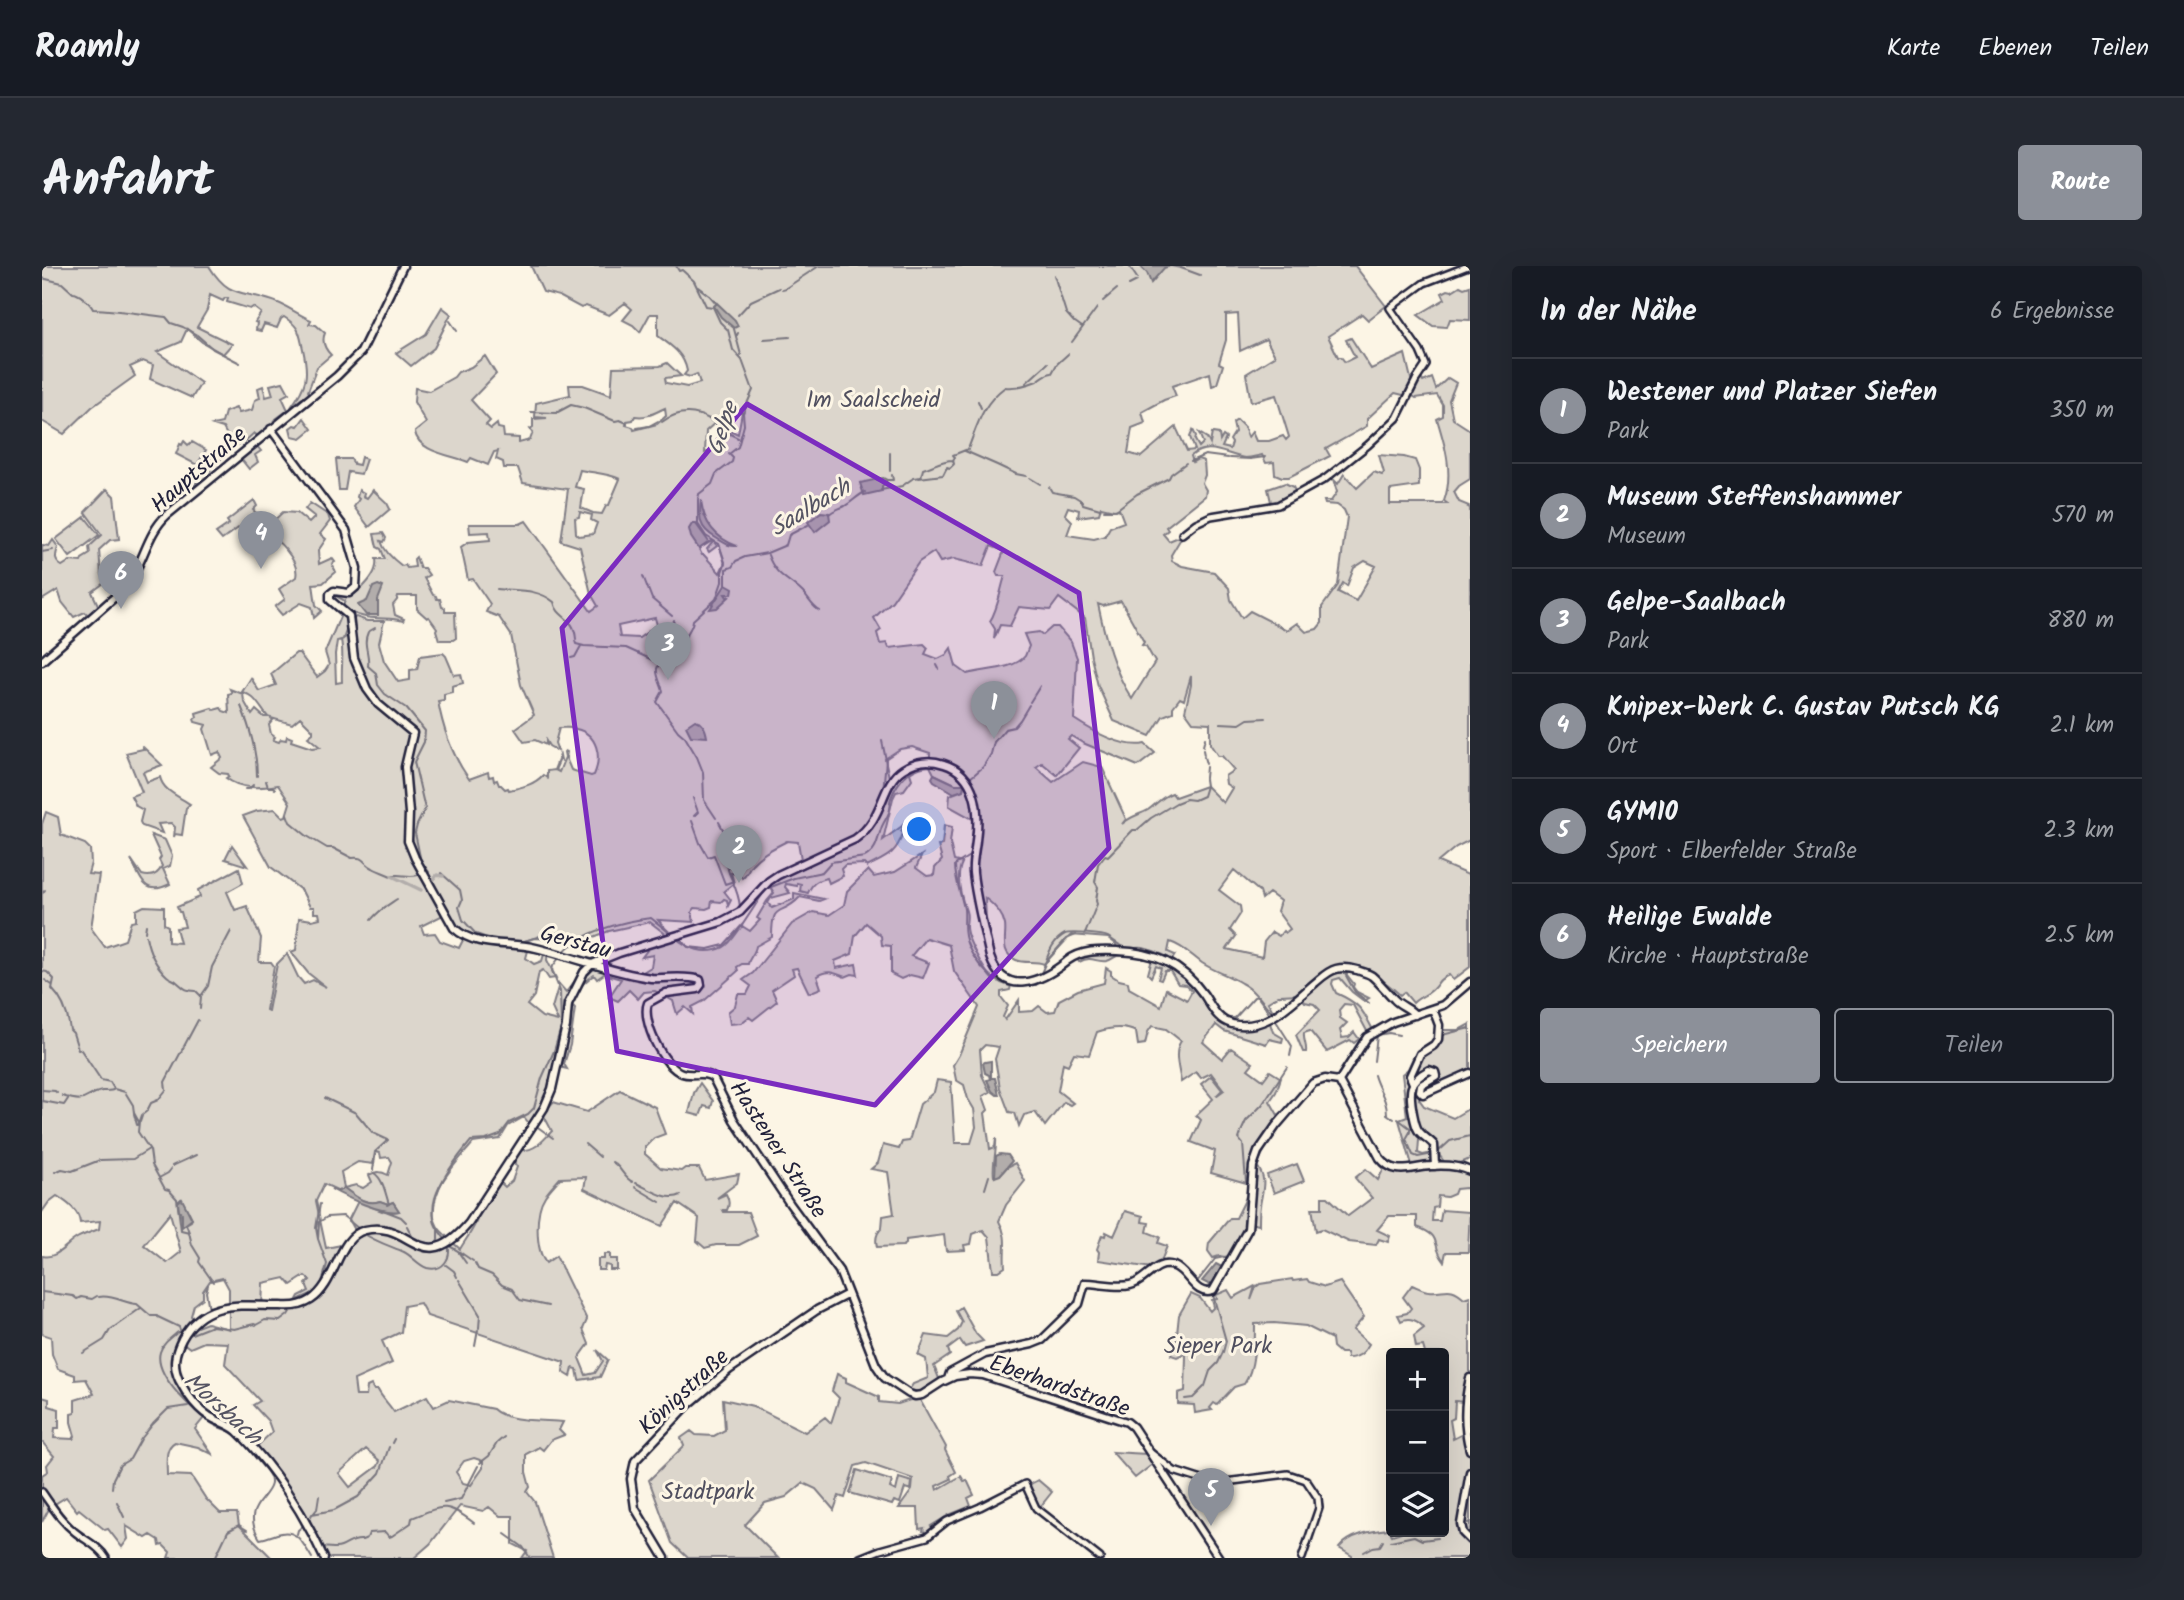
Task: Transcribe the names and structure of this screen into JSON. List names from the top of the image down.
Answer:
{
  "streets": {
    "main road": [
      "Hauptstraße",
      "Gerstau",
      "Hastener Straße",
      "Eberhardstraße",
      "Königstraße"
    ]
  },
  "crossings": [
    ["Hauptstraße", "Gerstau"],
    ["Gerstau", "Hastener Straße"],
    ["Hastener Straße", "Eberhardstraße"],
    ["Hastener Straße", "Königstraße"]
  ],
  "water": ["Gelpe", "Saalbach", "Morsbach"],
  "parks": ["Im Saalscheid", "Sieper Park", "Stadtpark"],
  "page": {
    "header": "Roamly",
    "nav": ["Karte", "Ebenen", "Teilen"],
    "title": "Anfahrt",
    "buttons": [
      "Route",
      ["Speichern", "Teilen"]
    ],
    "heading": ["In der Nähe", "6 Ergebnisse"],
    "list": [
      {
        "mark": "1",
        "name": "Westener und Platzer Siefen",
        "note": "Park",
        "value": "350 m"
      },
      {
        "mark": "2",
        "name": "Museum Steffenshammer",
        "note": "Museum",
        "value": "570 m"
      },
      {
        "mark": "3",
        "name": "Gelpe-Saalbach",
        "note": "Park",
        "value": "880 m"
      },
      {
        "mark": "4",
        "name": "Knipex-Werk C. Gustav Putsch KG",
        "note": "Ort",
        "value": "2.1 km"
      },
      {
        "mark": "5",
        "name": "GYM10",
        "note": "Sport · Elberfelder Straße",
        "value": "2.3 km"
      },
      {
        "mark": "6",
        "name": "Heilige Ewalde",
        "note": "Kirche · Hauptstraße",
        "value": "2.5 km"
      }
    ],
    "pins": [
      "4",
      "6",
      "3",
      "1",
      "2",
      "5"
    ],
    "map_buttons": ["+", "−"]
  }
}
